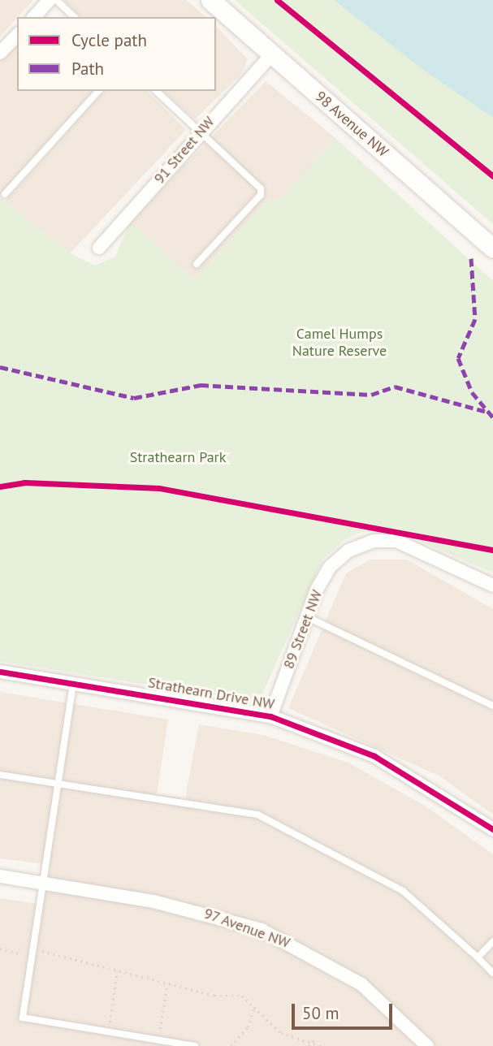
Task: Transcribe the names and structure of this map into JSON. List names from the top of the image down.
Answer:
{
  "streets": {
    "main road": ["98 Avenue NW"],
    "street": [
      "91 Street NW",
      "89 Street NW",
      "Strathearn Drive NW",
      "97 Avenue NW"
    ]
  },
  "crossings": [
    ["98 Avenue NW", "91 Street NW"],
    ["89 Street NW", "Strathearn Drive NW"]
  ],
  "parks": ["Camel Humps Nature Reserve", "Strathearn Park"],
  "legend": ["Cycle path", "Path"],
  "scale_bar": "50 m"
}
